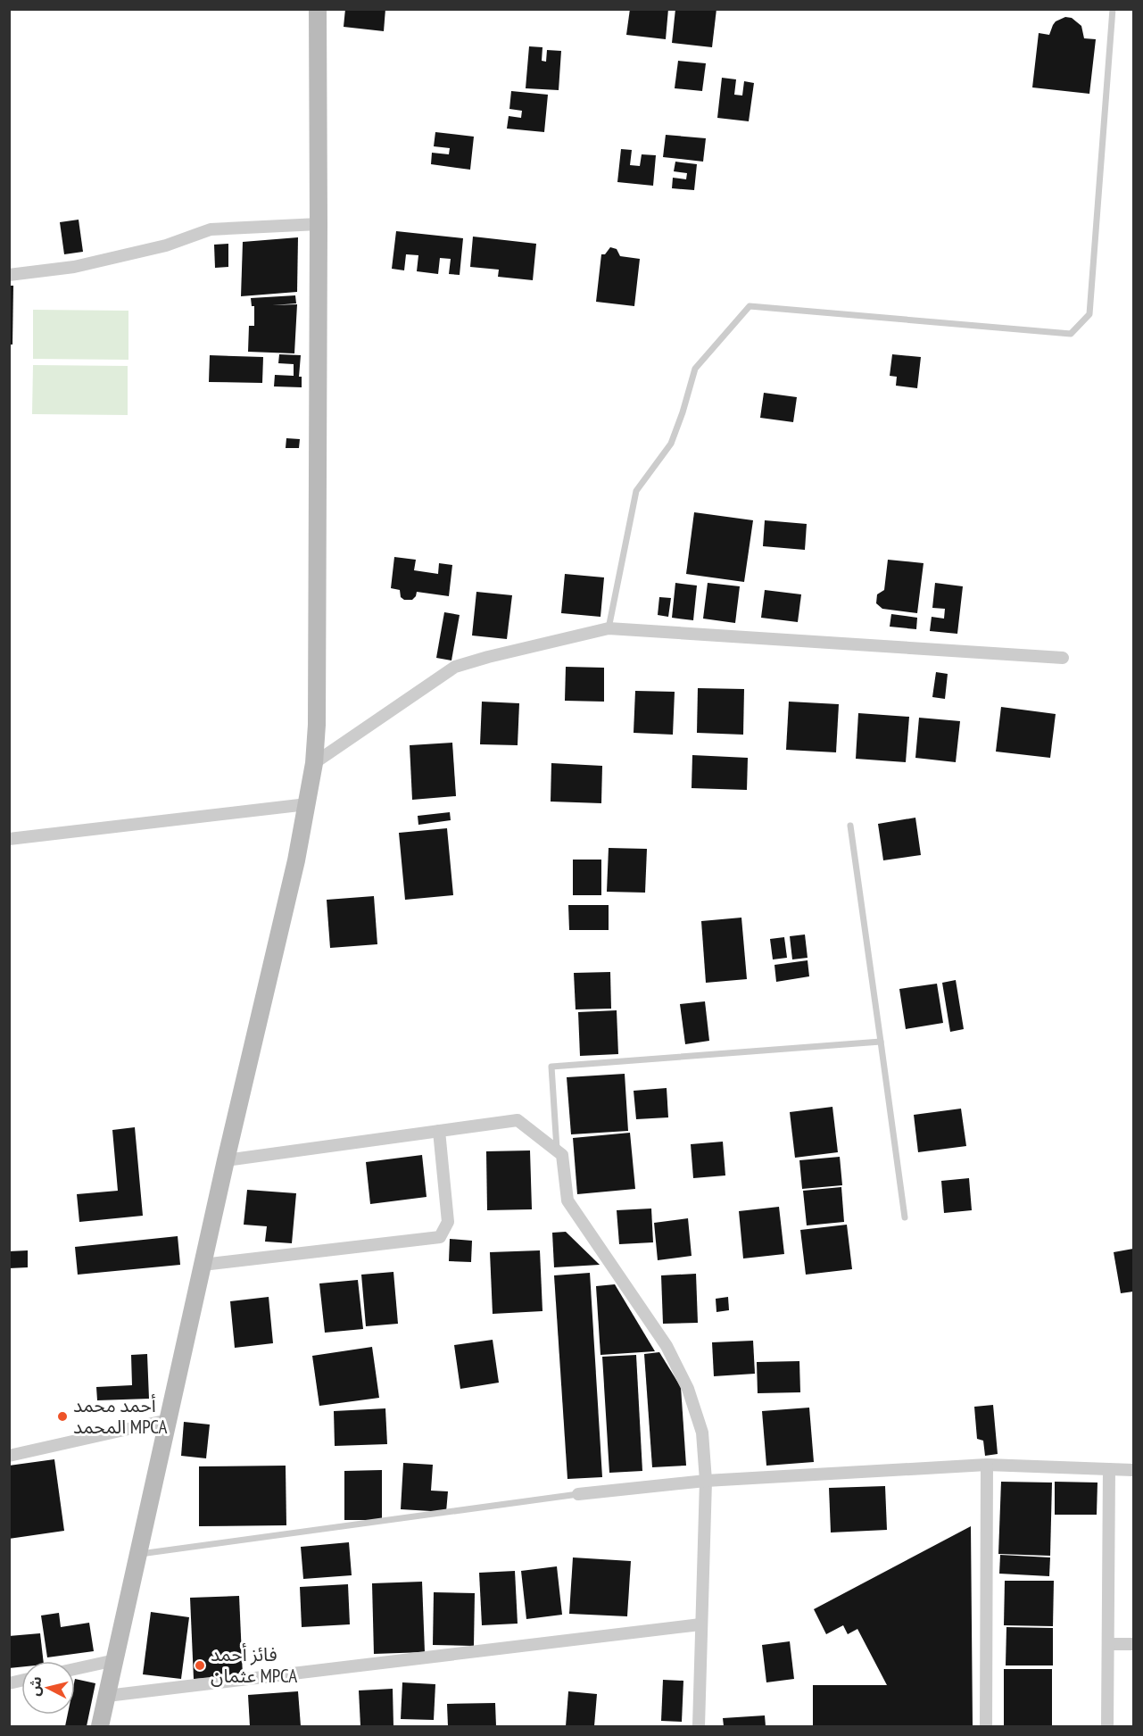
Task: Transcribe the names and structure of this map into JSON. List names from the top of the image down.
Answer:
{
  "places": ["أحمد محمد المحمد MPCA", "فائز أحمد عثمان MPCA"],
  "north": "left"
}
